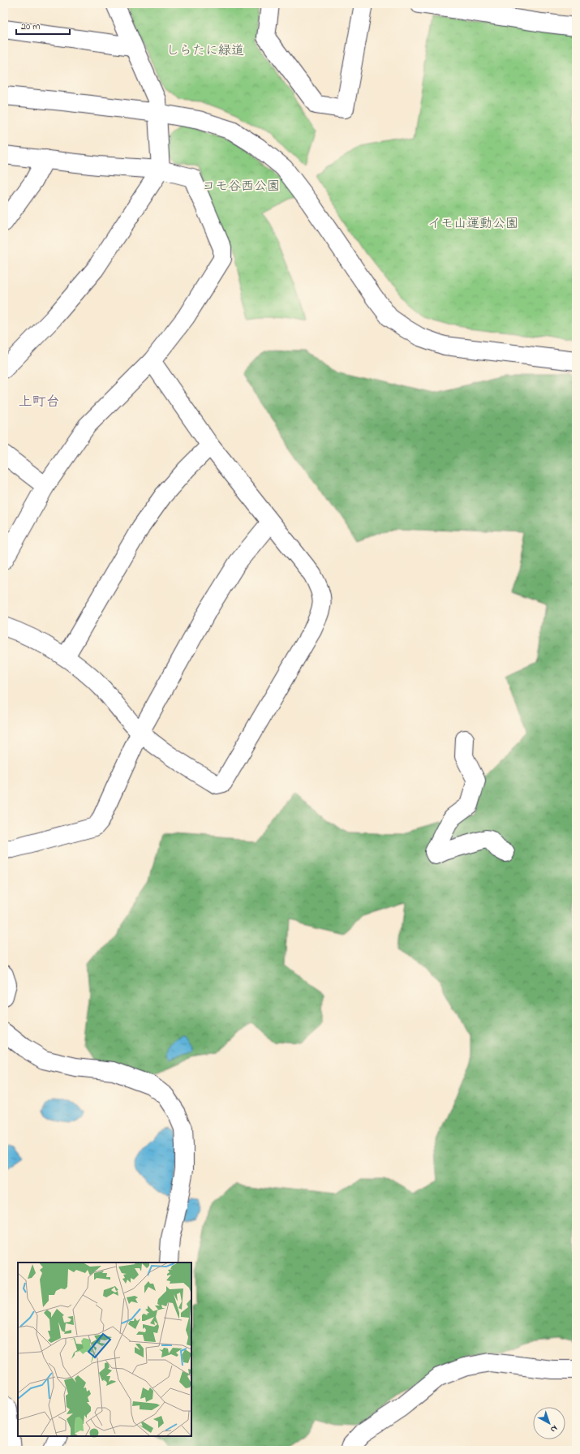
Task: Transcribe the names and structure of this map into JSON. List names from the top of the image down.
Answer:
{
  "districts": ["上町台"],
  "parks": ["しらたに緑道", "コモ谷西公園", "イモ山運動公園"],
  "scale_bar": "20 m",
  "north": "bottom right"
}
